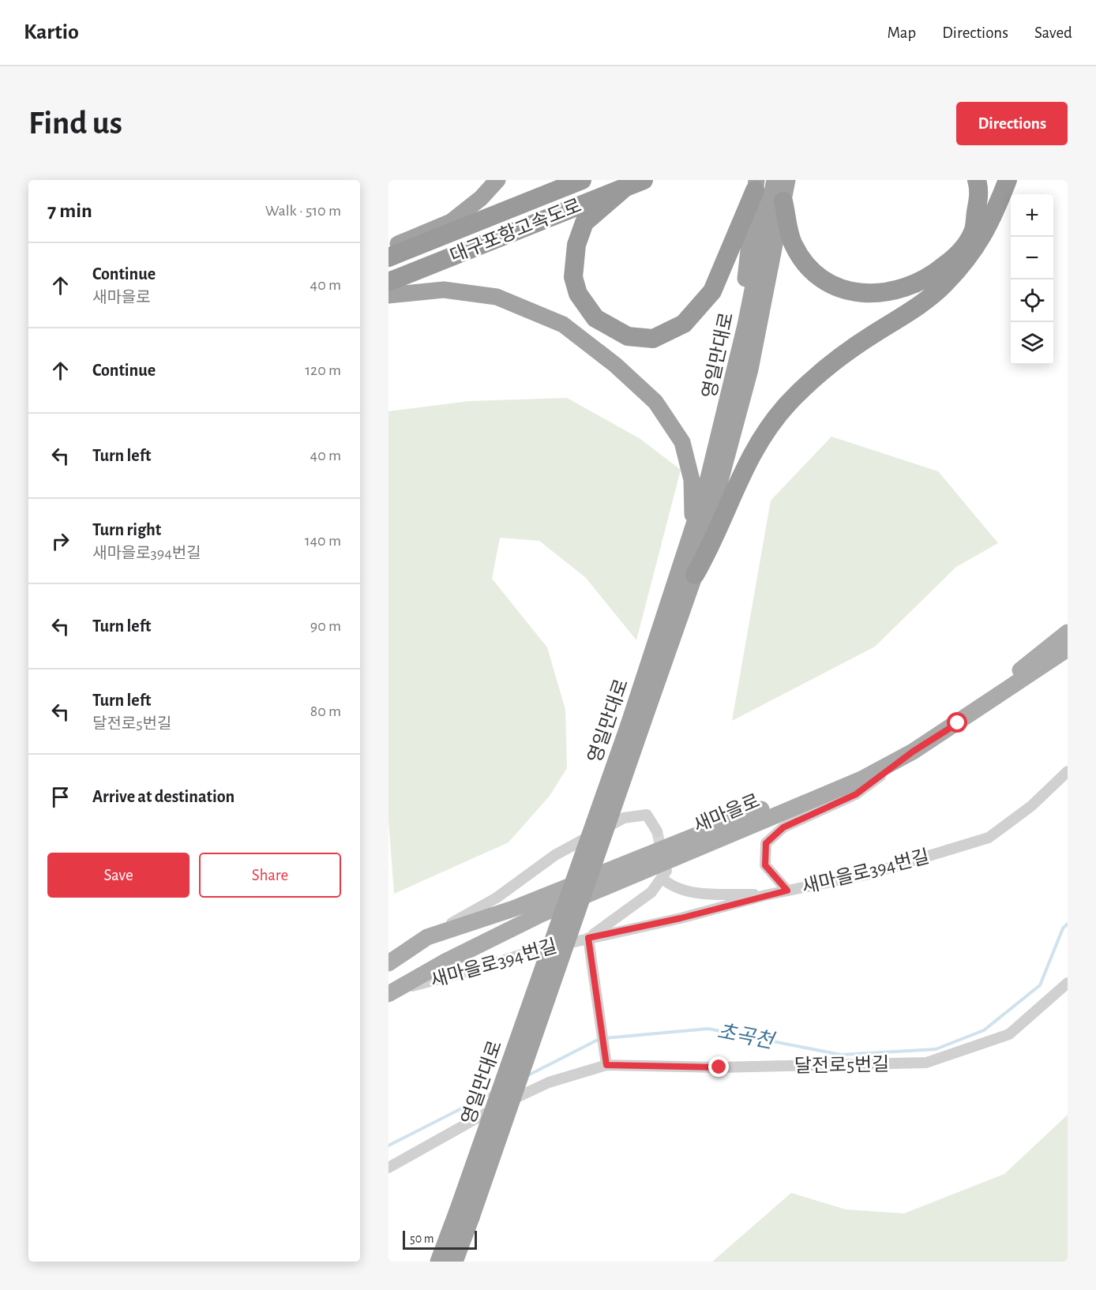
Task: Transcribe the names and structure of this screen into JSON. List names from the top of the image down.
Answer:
{
  "streets": {
    "highway": ["대구포항고속도로", "영일만대로"],
    "main road": ["새마을로"],
    "street": ["새마을로394번길", "달전로5번길"]
  },
  "crossings": [
    ["새마을로", "새마을로394번길"]
  ],
  "water": ["초곡천"],
  "scale_bar": "50 m",
  "page": {
    "header": "Kartio",
    "nav": ["Map", "Directions", "Saved"],
    "buttons": [
      "Directions",
      ["Save", "Share"]
    ],
    "title": "Find us",
    "heading": ["7 min", "Walk · 510 m"],
    "map_buttons": ["+", "−"],
    "list": [
      ["Continue", "새마을로", "40 m"],
      ["Continue", "120 m"],
      ["Turn left", "40 m"],
      ["Turn right", "새마을로394번길", "140 m"],
      ["Turn left", "90 m"],
      ["Turn left", "달전로5번길", "80 m"],
      "Arrive at destination"
    ],
    "scale": "50 m"
  }
}
